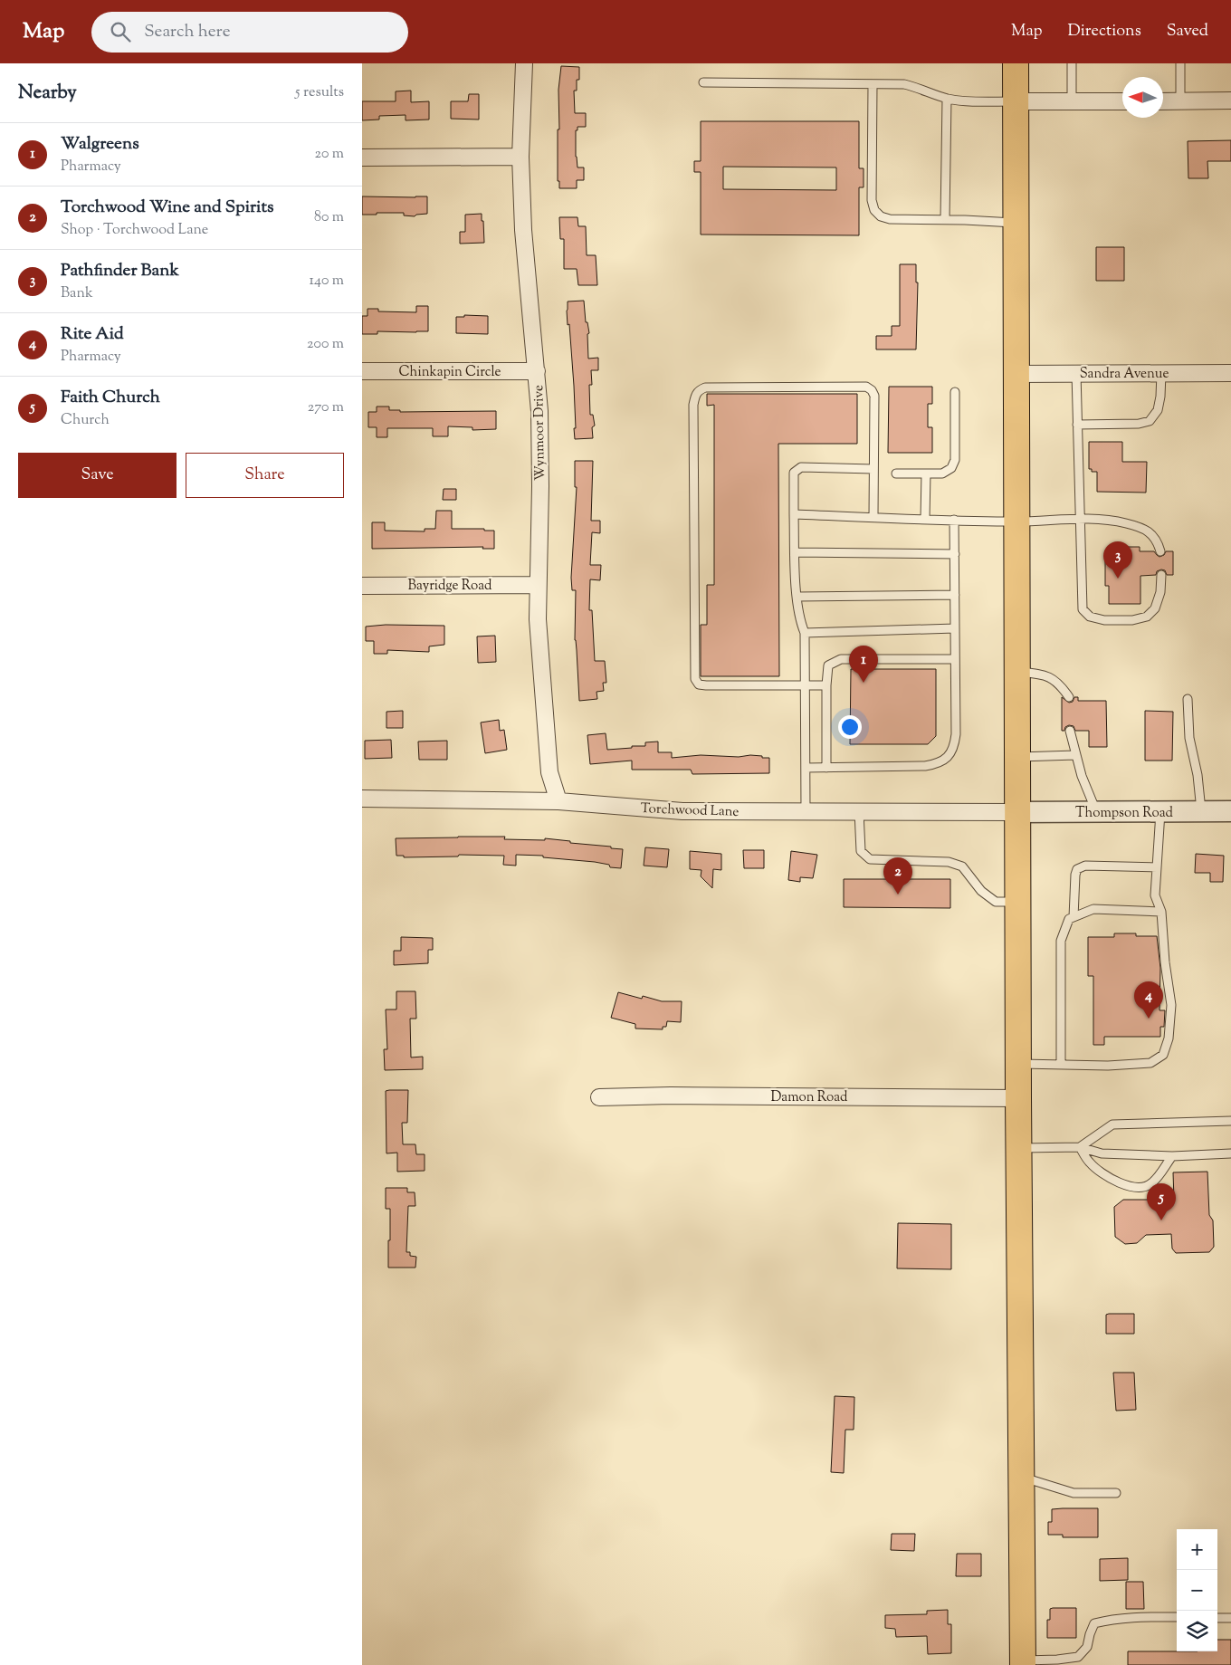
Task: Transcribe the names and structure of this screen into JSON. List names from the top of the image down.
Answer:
{
  "streets": {
    "street": [
      "Chinkapin Circle",
      "Sandra Avenue",
      "Wynmoor Drive",
      "Bayridge Road",
      "Torchwood Lane",
      "Thompson Road",
      "Damon Road"
    ]
  },
  "crossings": [
    ["Chinkapin Circle", "Wynmoor Drive"],
    ["Wynmoor Drive", "Bayridge Road"],
    ["Wynmoor Drive", "Torchwood Lane"],
    ["Torchwood Lane", "Thompson Road"]
  ],
  "north": "left",
  "page": {
    "header": "Map",
    "search": "Search here",
    "nav": ["Map", "Directions", "Saved"],
    "heading": ["Nearby", "5 results"],
    "list": [
      {
        "mark": "1",
        "name": "Walgreens",
        "note": "Pharmacy",
        "value": "20 m"
      },
      {
        "mark": "2",
        "name": "Torchwood Wine and Spirits",
        "note": "Shop · Torchwood Lane",
        "value": "80 m"
      },
      {
        "mark": "3",
        "name": "Pathfinder Bank",
        "note": "Bank",
        "value": "140 m"
      },
      {
        "mark": "4",
        "name": "Rite Aid",
        "note": "Pharmacy",
        "value": "200 m"
      },
      {
        "mark": "5",
        "name": "Faith Church",
        "note": "Church",
        "value": "270 m"
      }
    ],
    "buttons": ["Save", "Share"],
    "pins": [
      "3",
      "1",
      "2",
      "4",
      "5"
    ],
    "map_buttons": ["+", "−"]
  }
}
